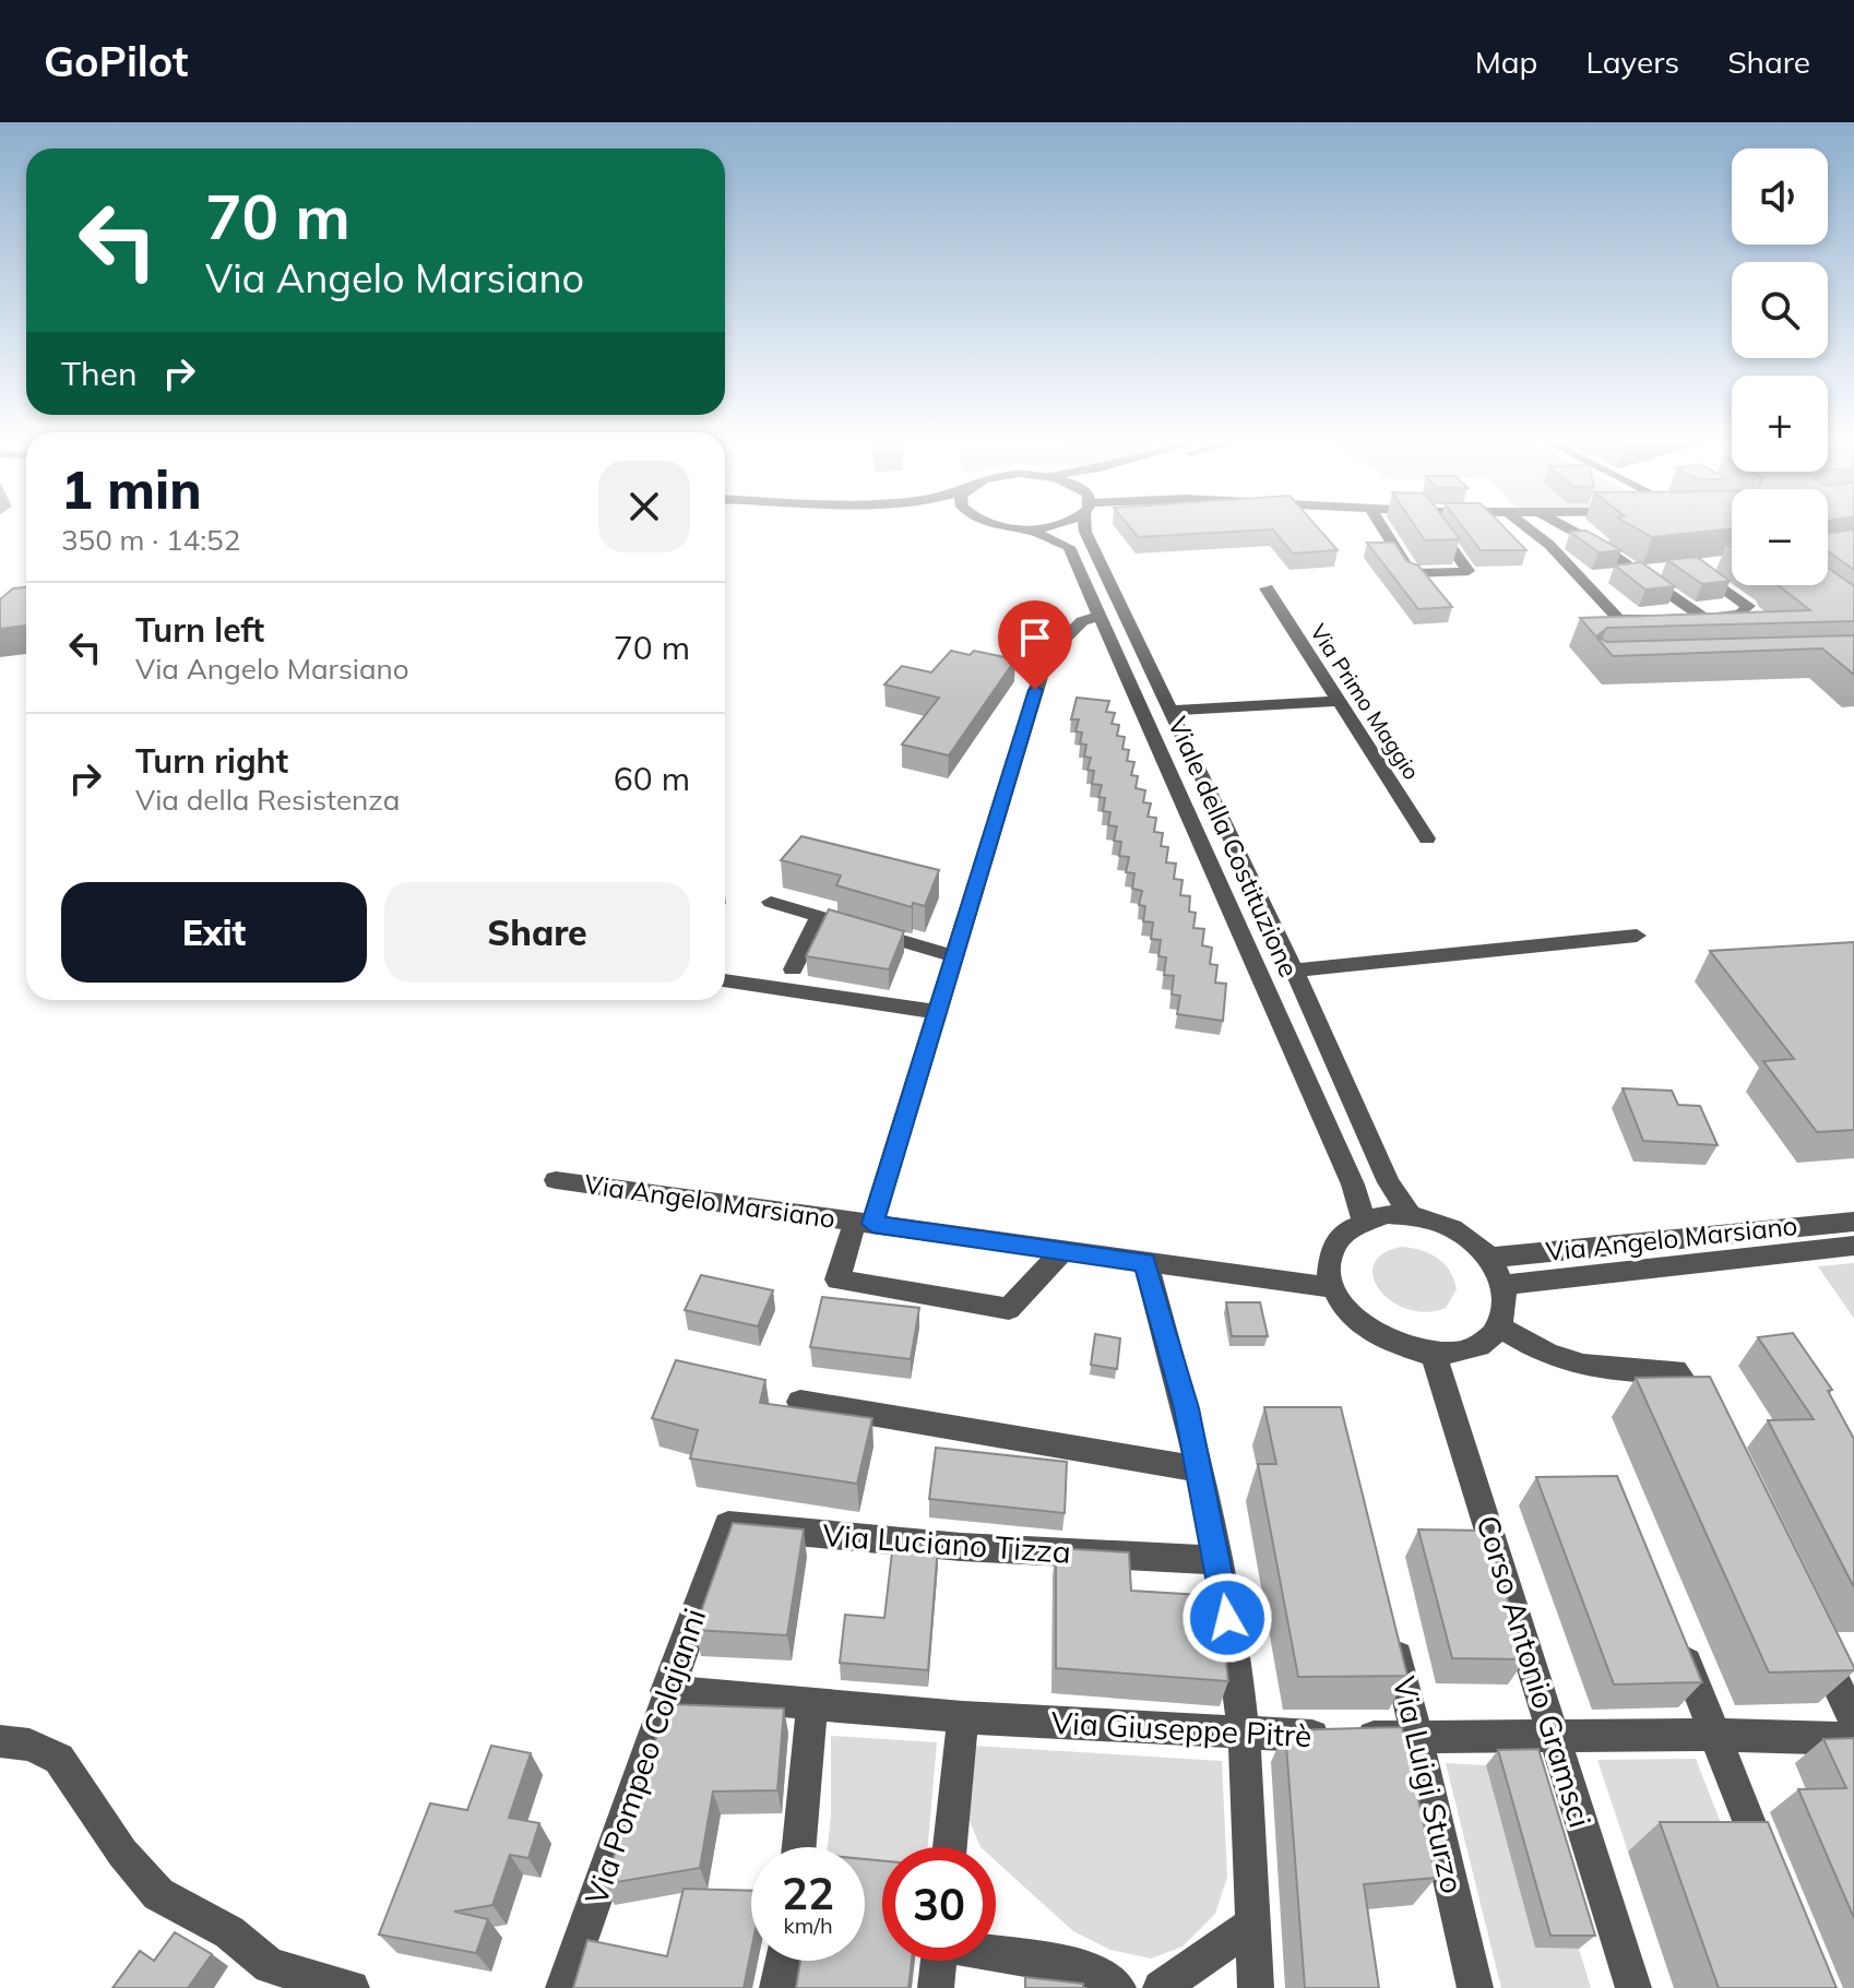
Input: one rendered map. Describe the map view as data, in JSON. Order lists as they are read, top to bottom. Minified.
{"streets":{"street":["Via Primo Maggio","Viale della Costituzione","Via Angelo Marsiano","Via Luciano Tizza","Corso Antonio Gramsci","Via Giuseppe Pitrè","Via Pompeo Colajanni","Via Luigi Sturzo"]},"crossings":[["Viale della Costituzione","Via Angelo Marsiano"],["Viale della Costituzione","Corso Antonio Gramsci"],["Via Angelo Marsiano","Corso Antonio Gramsci"],["Via Luciano Tizza","Via Pompeo Colajanni"],["Corso Antonio Gramsci","Via Giuseppe Pitrè"],["Via Giuseppe Pitrè","Via Pompeo Colajanni"],["Via Giuseppe Pitrè","Via Luigi Sturzo"]],"page":{"header":"GoPilot","nav":["Map","Layers","Share"],"map_buttons":["+","−"],"turn":["70 m","Via Angelo Marsiano"],"then":"Then","heading":["1 min","350 m · 14:52"],"list":[{"name":"Turn left","note":"Via Angelo Marsiano","value":"70 m"},{"name":"Turn right","note":"Via della Resistenza","value":"60 m"}],"buttons":["Exit","Share"],"speed":"22 km/h","limit":"30"}}
